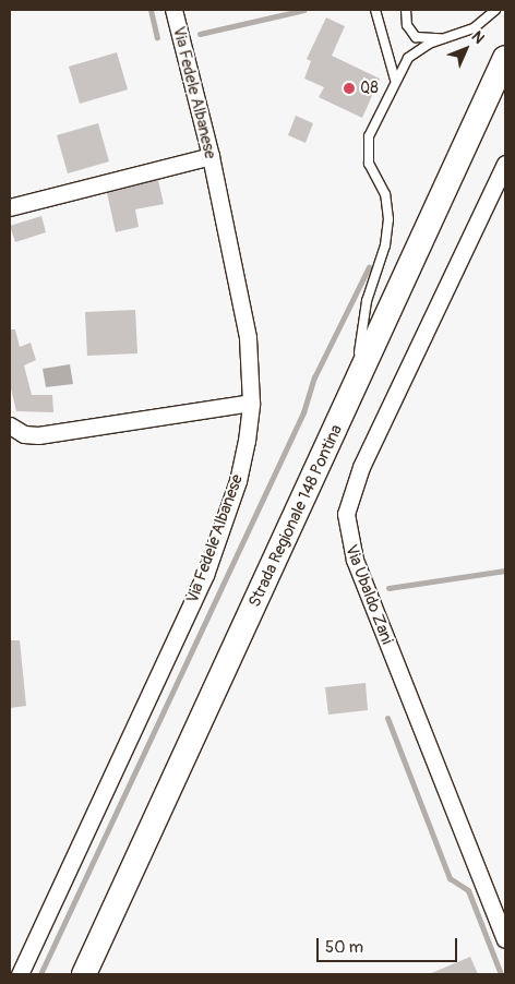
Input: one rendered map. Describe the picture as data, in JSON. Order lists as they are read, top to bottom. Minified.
{"streets":{"main road":["Strada Regionale 148 Pontina"],"street":["Via Fedele Albanese","Via Ubaldo Zani"]},"places":["Q8"],"scale_bar":"50 m","north":"top right"}
